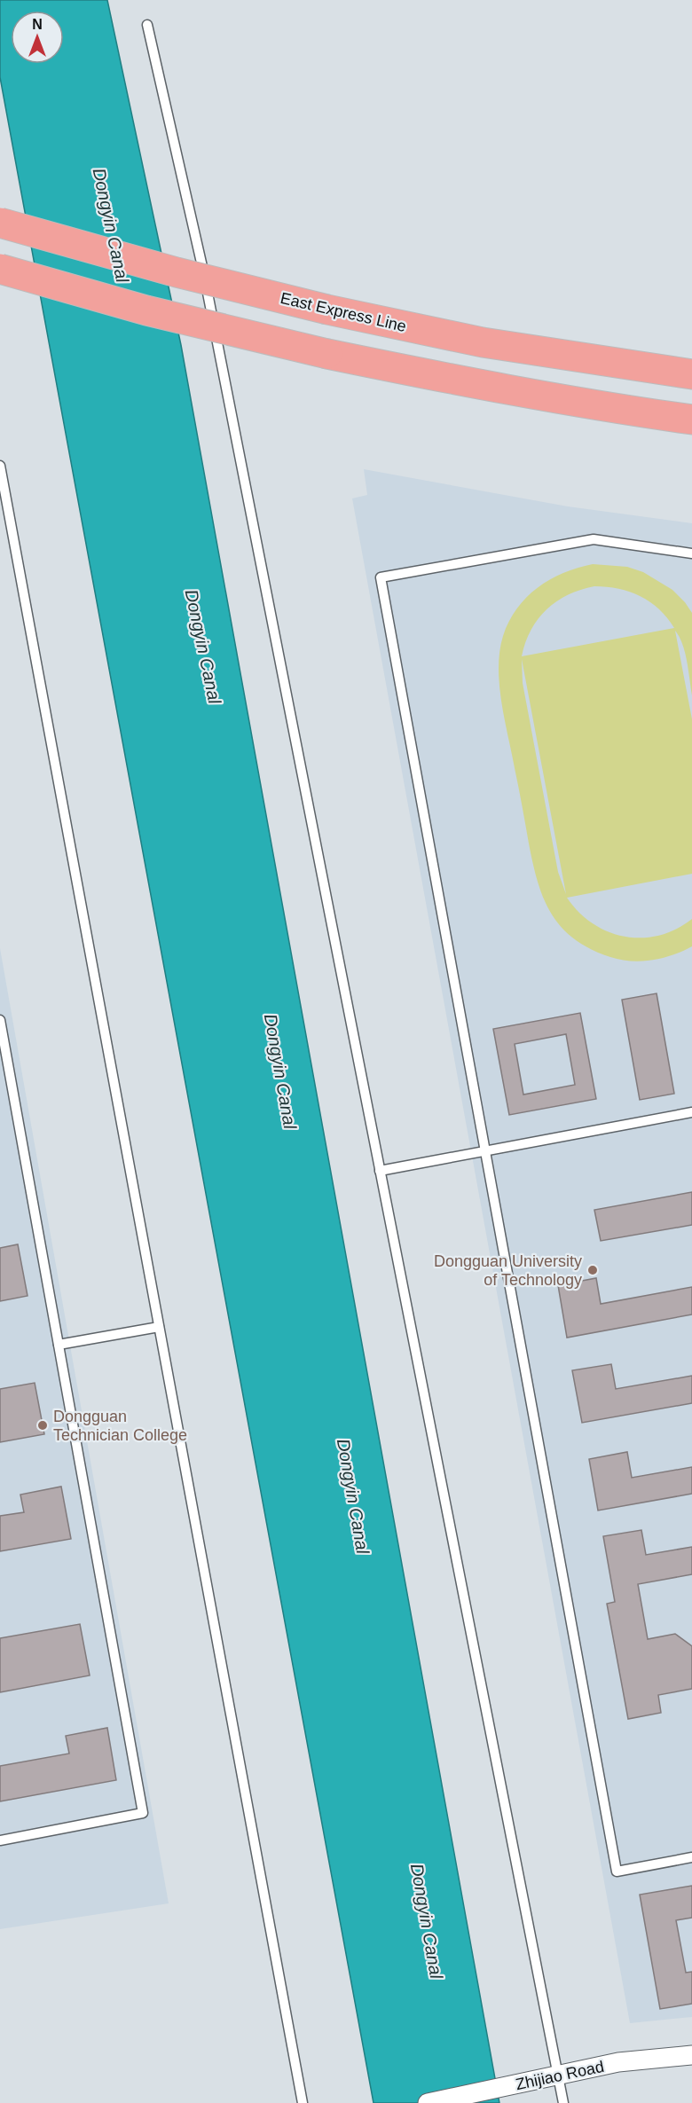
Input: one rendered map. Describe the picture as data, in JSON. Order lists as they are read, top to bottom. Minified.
{"streets":{"highway":["East Express Line"],"street":["Zhijiao Road"]},"water":["Dongyin Canal"],"places":["Dongguan University of Technology","Dongguan Technician College"],"north":"top"}
